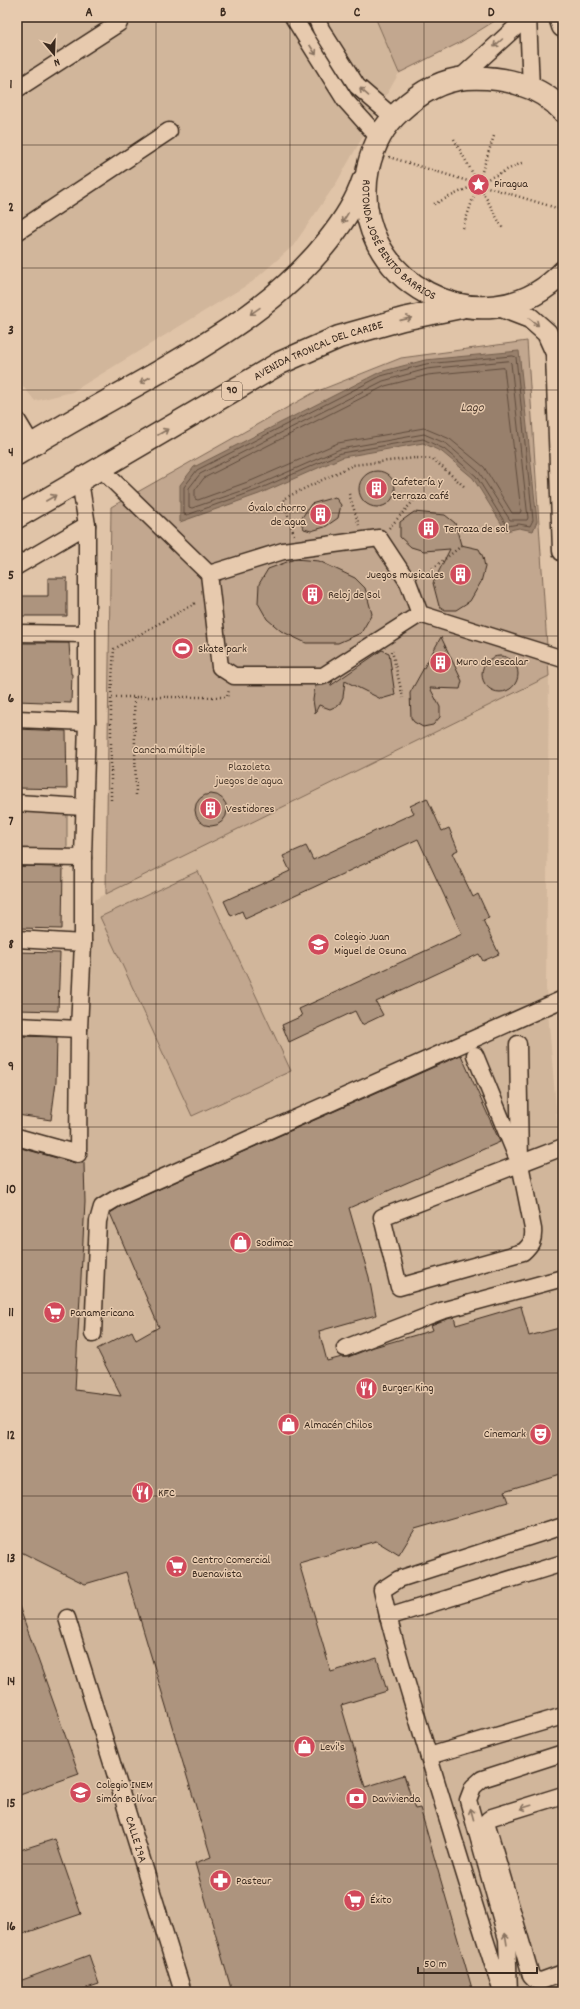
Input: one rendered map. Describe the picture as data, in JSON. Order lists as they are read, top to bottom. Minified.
{"streets":{"highway":["ROTONDA JOSÉ BENITO BARRIOS","AVENIDA TRONCAL DEL CARIBE","90"],"street":["CALLE 29A"]},"crossings":[["ROTONDA JOSÉ BENITO BARRIOS","AVENIDA TRONCAL DEL CARIBE"]],"water":["Lago"],"parks":["Cancha múltiple","Plazoleta juegos de agua"],"places":{"place":["Piragua"],"building":["Cafetería y terraza café","Óvalo chorro de agua","Terraza de sol","Juegos musicales","Reloj de Sol","Muro de escalar","Vestidores"],"sports":["Skate park"],"school or university":["Colegio Juan Miguel de Osuna","Colegio INEM Simón Bolívar"],"shop":["Sodimac","Almacén Chilos","Levi's"],"supermarket":["Panamericana","Centro Comercial Buenavista","Éxito"],"restaurant":["Burger King","KFC"],"theatre":["Cinemark"],"bank":["Davivienda"],"pharmacy":["Pasteur"]},"scale_bar":"50 m","north":"bottom","grid":{"columns":["A","B","C","D"],"rows":["1","2","3","4","5","6","7","8","9","10","11","12","13","14","15","16"]}}
